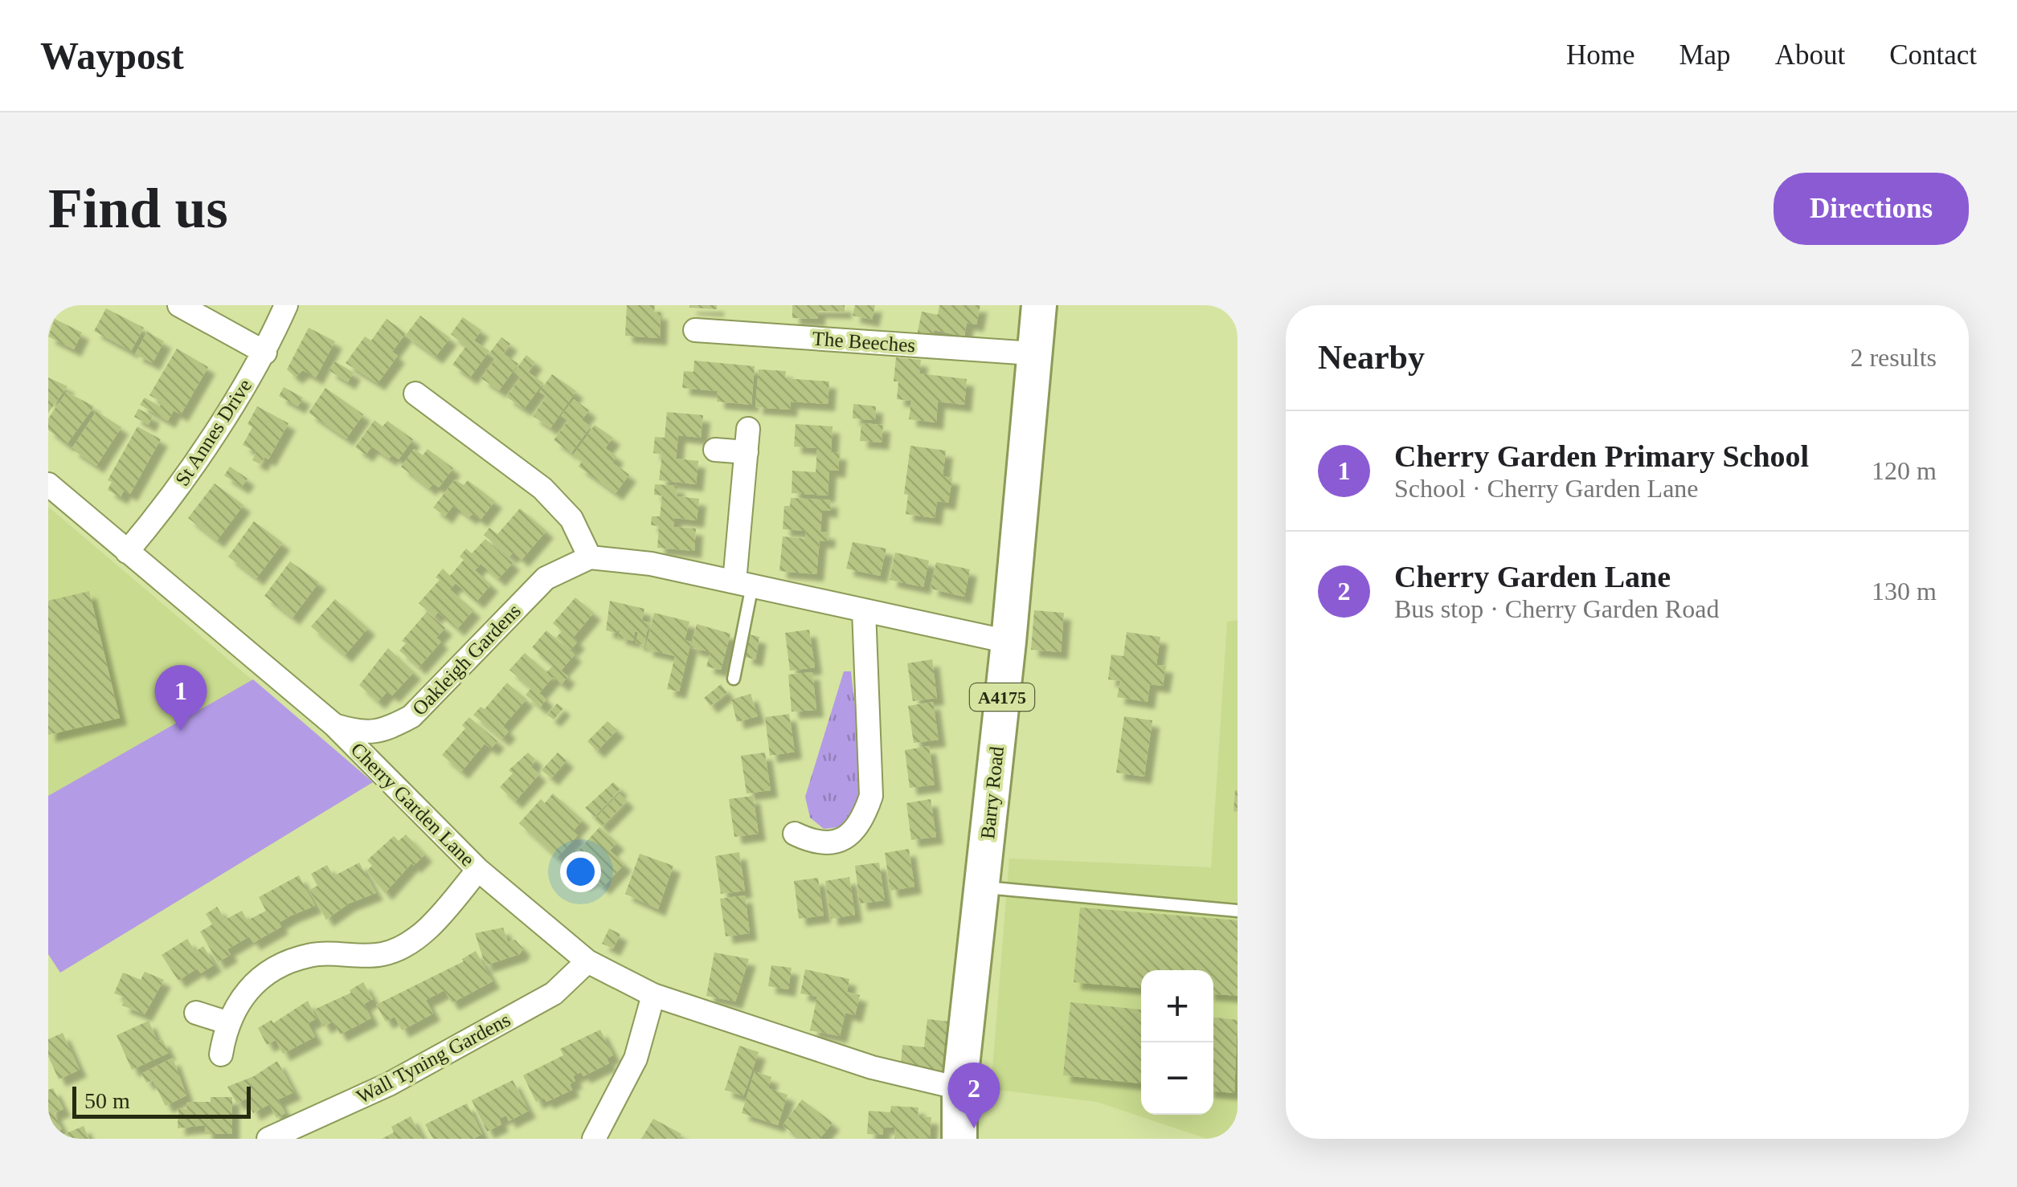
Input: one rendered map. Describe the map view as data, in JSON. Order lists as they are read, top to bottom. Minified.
{"streets":{"main road":["A4175","Barry Road"],"street":["The Beeches","St Annes Drive","Oakleigh Gardens","Cherry Garden Lane","Wall Tyning Gardens"]},"crossings":[["The Beeches","Barry Road"],["St Annes Drive","Cherry Garden Lane"],["Oakleigh Gardens","Cherry Garden Lane"],["A4175","Barry Road"],["A4175","Cherry Garden Lane"],["Barry Road","Cherry Garden Lane"],["Cherry Garden Lane","Wall Tyning Gardens"]],"scale_bar":"50 m","page":{"header":"Waypost","nav":["Home","Map","About","Contact"],"buttons":"Directions","title":"Find us","heading":["Nearby","2 results"],"list":[{"mark":"1","name":"Cherry Garden Primary School","note":"School · Cherry Garden Lane","value":"120 m"},{"mark":"2","name":"Cherry Garden Lane","note":"Bus stop · Cherry Garden Road","value":"130 m"}],"pins":["1","2"],"map_buttons":["+","−"],"scale":"50 m"}}
